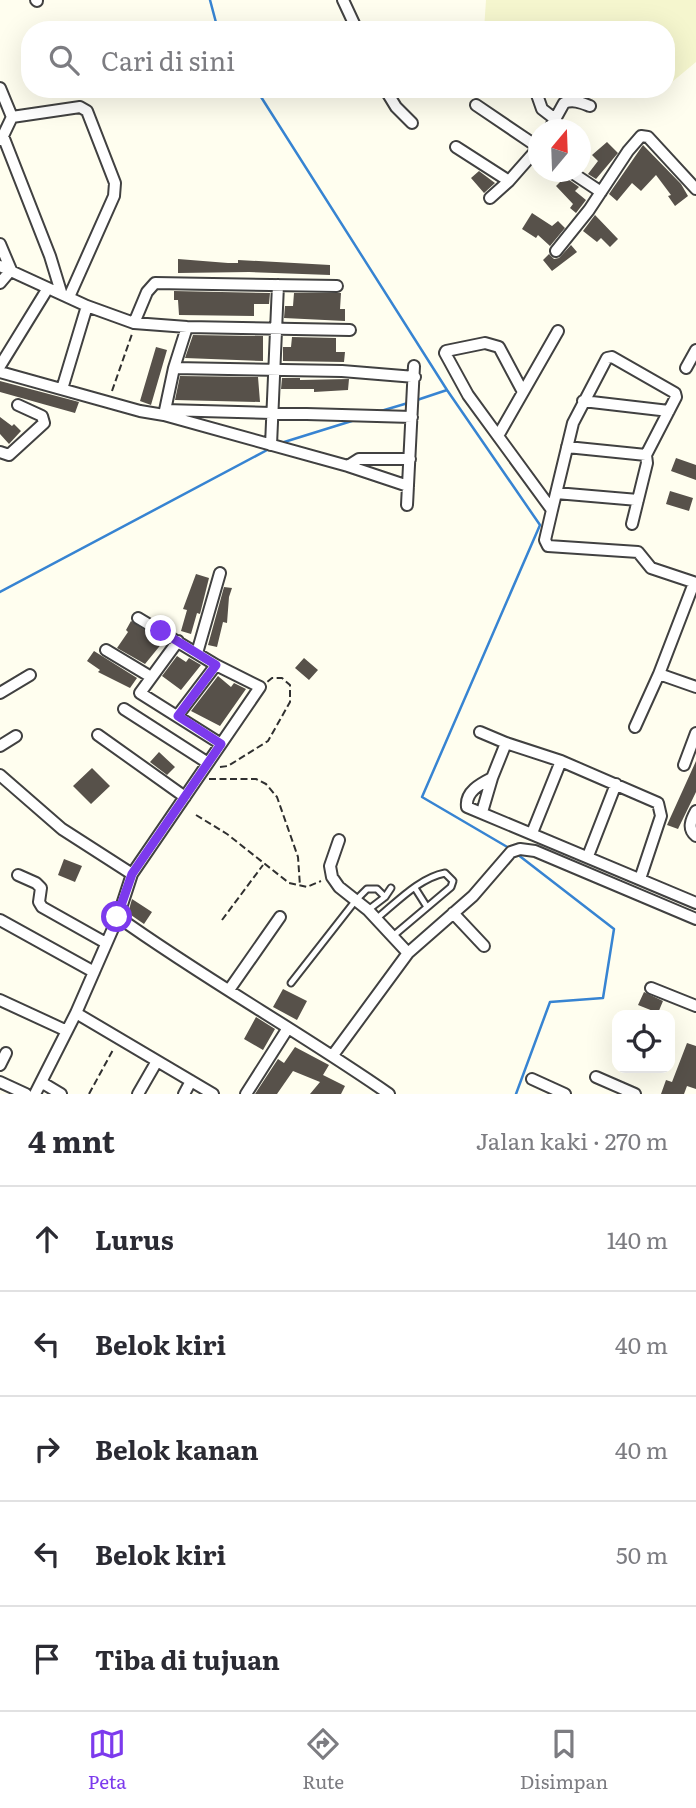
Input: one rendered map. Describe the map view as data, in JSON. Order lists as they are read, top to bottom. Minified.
{"north":"top","page":{"search":"Cari di sini","heading":["4 mnt","Jalan kaki · 270 m"],"list":[["Lurus","140 m"],["Belok kiri","40 m"],["Belok kanan","40 m"],["Belok kiri","50 m"],"Tiba di tujuan"],"nav":["Peta","Rute","Disimpan"]}}
